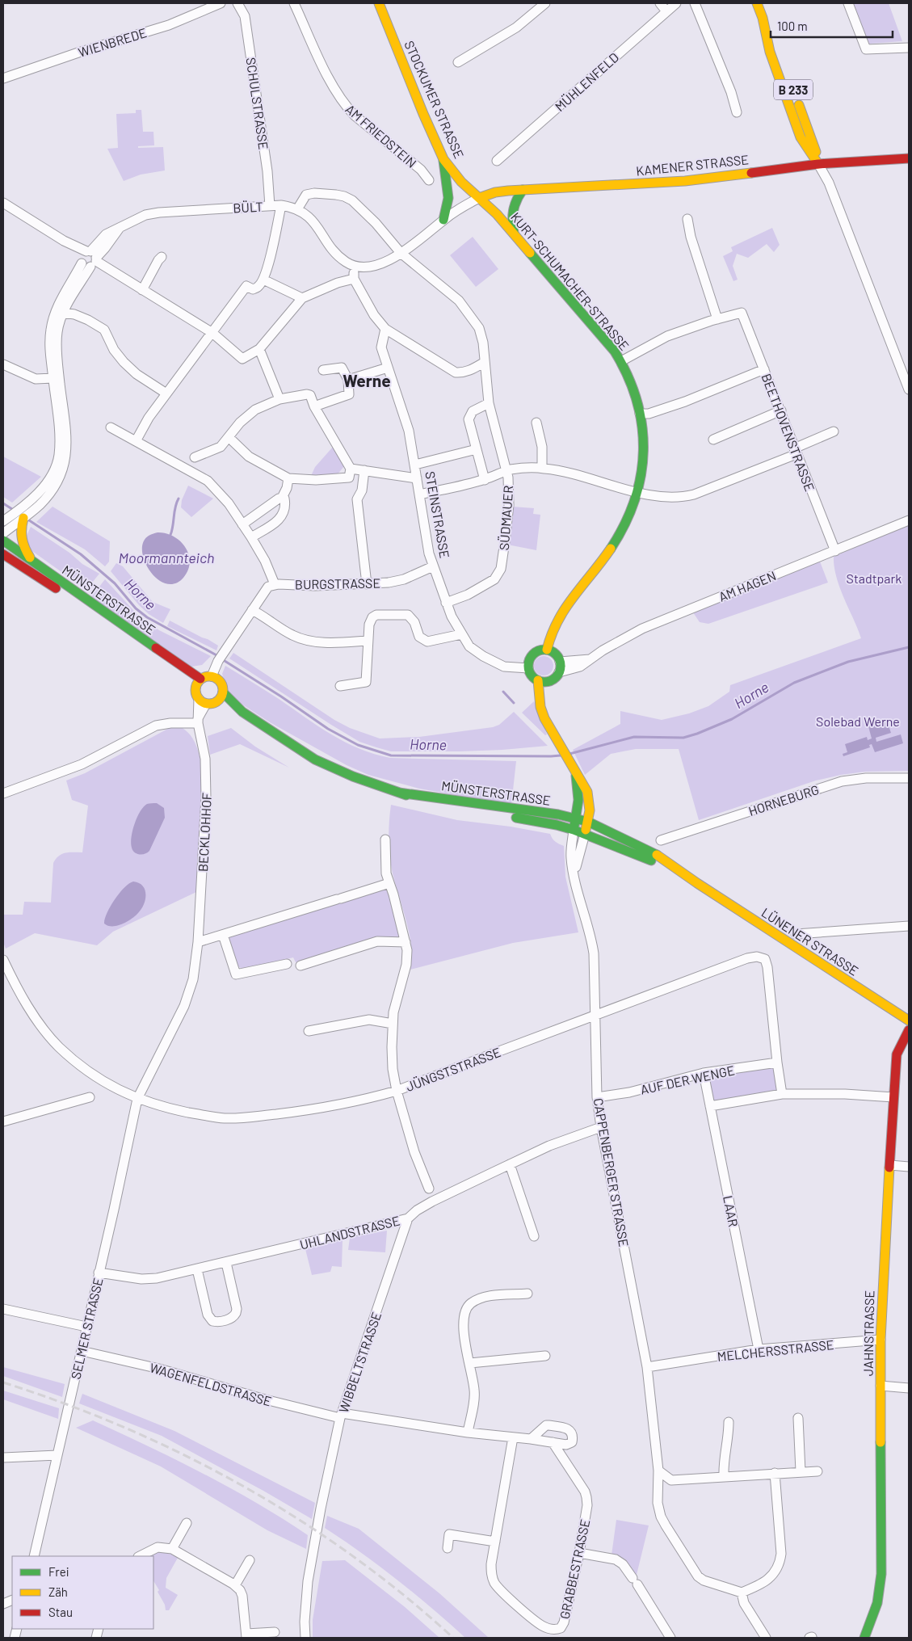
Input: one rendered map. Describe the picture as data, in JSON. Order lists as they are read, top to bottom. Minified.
{"streets":{"main road":["B 233","STOCKUMER STRASSE","KAMENER STRASSE","KURT-SCHUMACHER-STRASSE","MÜNSTERSTRASSE","LÜNENER STRASSE","JAHNSTRASSE"],"street":["WIENBREDE","MÜHLENFELD","SCHULSTRASSE","AM FRIEDSTEIN","BÜLT","BEETHOVENSTRASSE","STEINSTRASSE","SÜDMAUER","BURGSTRASSE","AM HAGEN","HORNEBURG","BECKLOHHOF","JÜNGSTSTRASSE","AUF DER WENGE","CAPPENBERGER STRASSE","LAAR","UHLANDSTRASSE","SELMER STRASSE","MELCHERSSTRASSE","WIBBELTSTRASSE","WAGENFELDSTRASSE","GRABBESTRASSE"]},"crossings":[["B 233","KAMENER STRASSE"],["STOCKUMER STRASSE","KAMENER STRASSE"],["STOCKUMER STRASSE","KURT-SCHUMACHER-STRASSE"],["SCHULSTRASSE","BÜLT"],["KAMENER STRASSE","KURT-SCHUMACHER-STRASSE"],["BÜLT","SÜDMAUER"],["KURT-SCHUMACHER-STRASSE","STEINSTRASSE"],["KURT-SCHUMACHER-STRASSE","AM HAGEN"],["BEETHOVENSTRASSE","AM HAGEN"],["STEINSTRASSE","SÜDMAUER"],["STEINSTRASSE","BURGSTRASSE"],["STEINSTRASSE","AM HAGEN"],["MÜNSTERSTRASSE","BECKLOHHOF"],["MÜNSTERSTRASSE","LÜNENER STRASSE"],["MÜNSTERSTRASSE","CAPPENBERGER STRASSE"],["BECKLOHHOF","JÜNGSTSTRASSE"],["BECKLOHHOF","SELMER STRASSE"],["LÜNENER STRASSE","CAPPENBERGER STRASSE"],["JÜNGSTSTRASSE","AUF DER WENGE"],["JÜNGSTSTRASSE","CAPPENBERGER STRASSE"],["JÜNGSTSTRASSE","SELMER STRASSE"],["AUF DER WENGE","CAPPENBERGER STRASSE"],["AUF DER WENGE","LAAR"],["CAPPENBERGER STRASSE","UHLANDSTRASSE"],["CAPPENBERGER STRASSE","MELCHERSSTRASSE"],["LAAR","MELCHERSSTRASSE"],["UHLANDSTRASSE","SELMER STRASSE"],["UHLANDSTRASSE","WIBBELTSTRASSE"],["SELMER STRASSE","WAGENFELDSTRASSE"],["JAHNSTRASSE","MELCHERSSTRASSE"],["WIBBELTSTRASSE","WAGENFELDSTRASSE"],["WAGENFELDSTRASSE","GRABBESTRASSE"]],"districts":["Werne"],"water":["Moormannteich","Horne"],"parks":["Stadtpark","Solebad Werne"],"legend":["Frei","Zäh","Stau"],"scale_bar":"100 m"}
